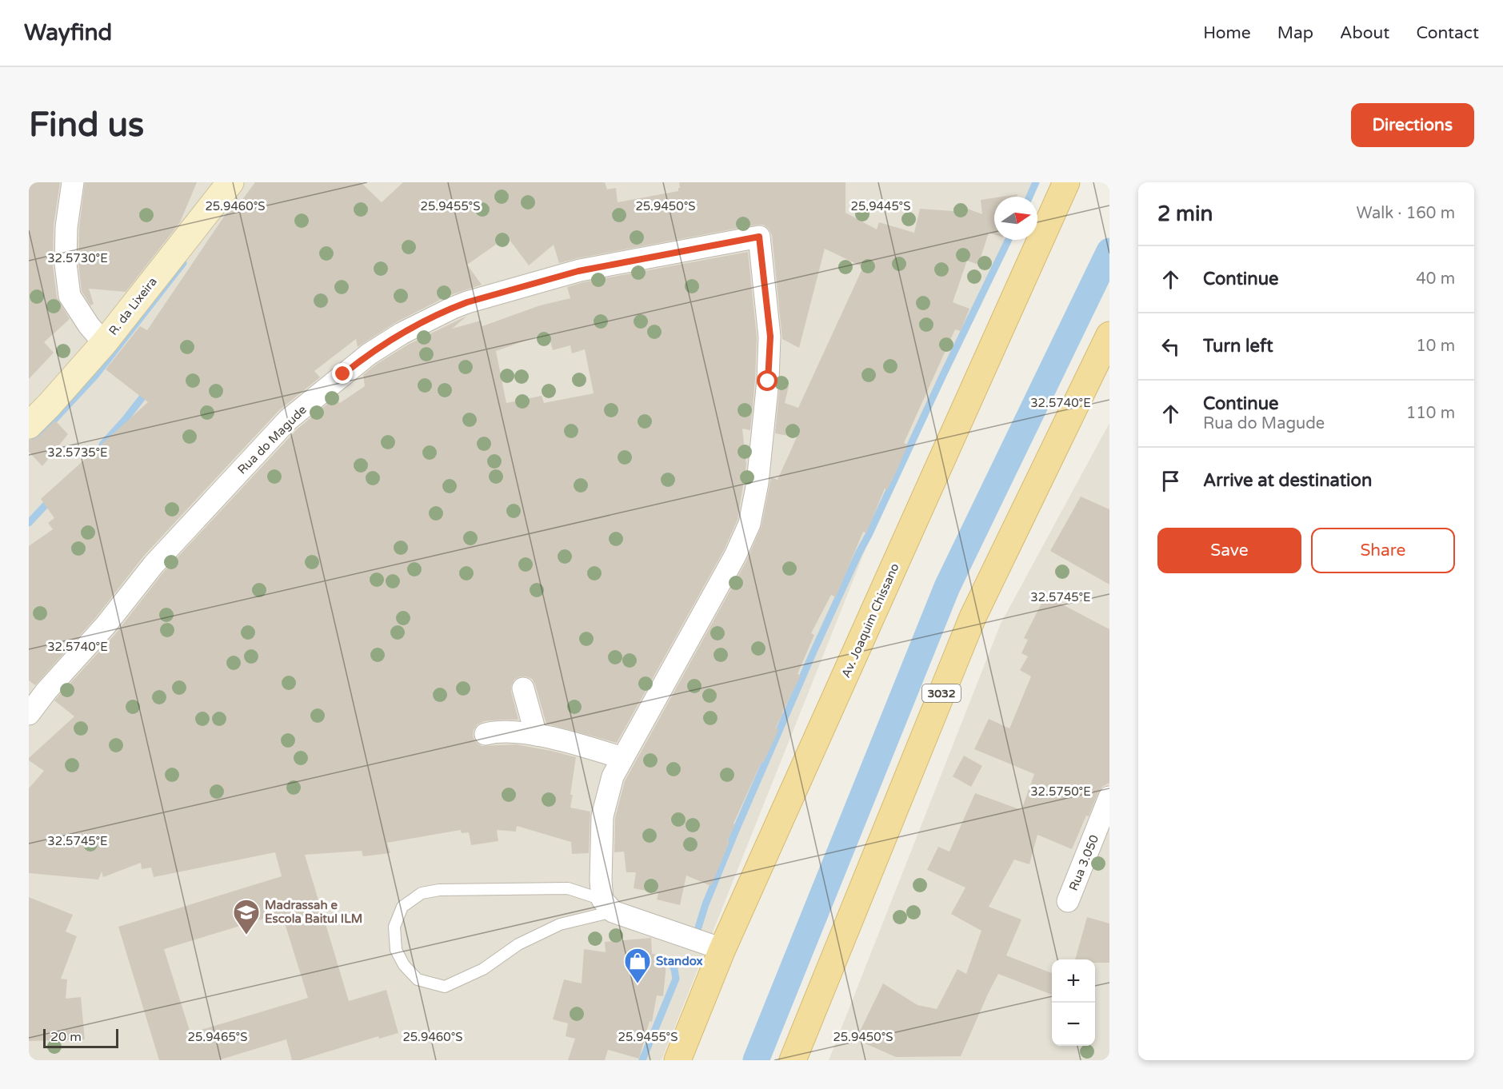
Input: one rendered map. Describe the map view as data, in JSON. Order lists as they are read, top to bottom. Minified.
{"streets":{"main road":["Av. Joaquim Chissano","3032"],"street":["R. da Lixeira","Rua do Magude","Rua 3.050"]},"places":{"school or university":["Madrassah e Escola Baitul ILM"],"shop":["Standox"]},"scale_bar":"20 m","north":"right","page":{"header":"Wayfind","nav":["Home","Map","About","Contact"],"buttons":["Directions",["Save","Share"]],"title":"Find us","heading":["2 min","Walk · 160 m"],"list":[["Continue","40 m"],["Turn left","10 m"],["Continue","Rua do Magude","110 m"],"Arrive at destination"],"map_buttons":["+","−"],"scale":"20 m"},"coordinates":["25.9460°S","25.9455°S","25.9445°S","25.9450°S","32.5730°E","32.5740°E","32.5735°E","32.5745°E","32.5750°E","25.9465°S"]}
